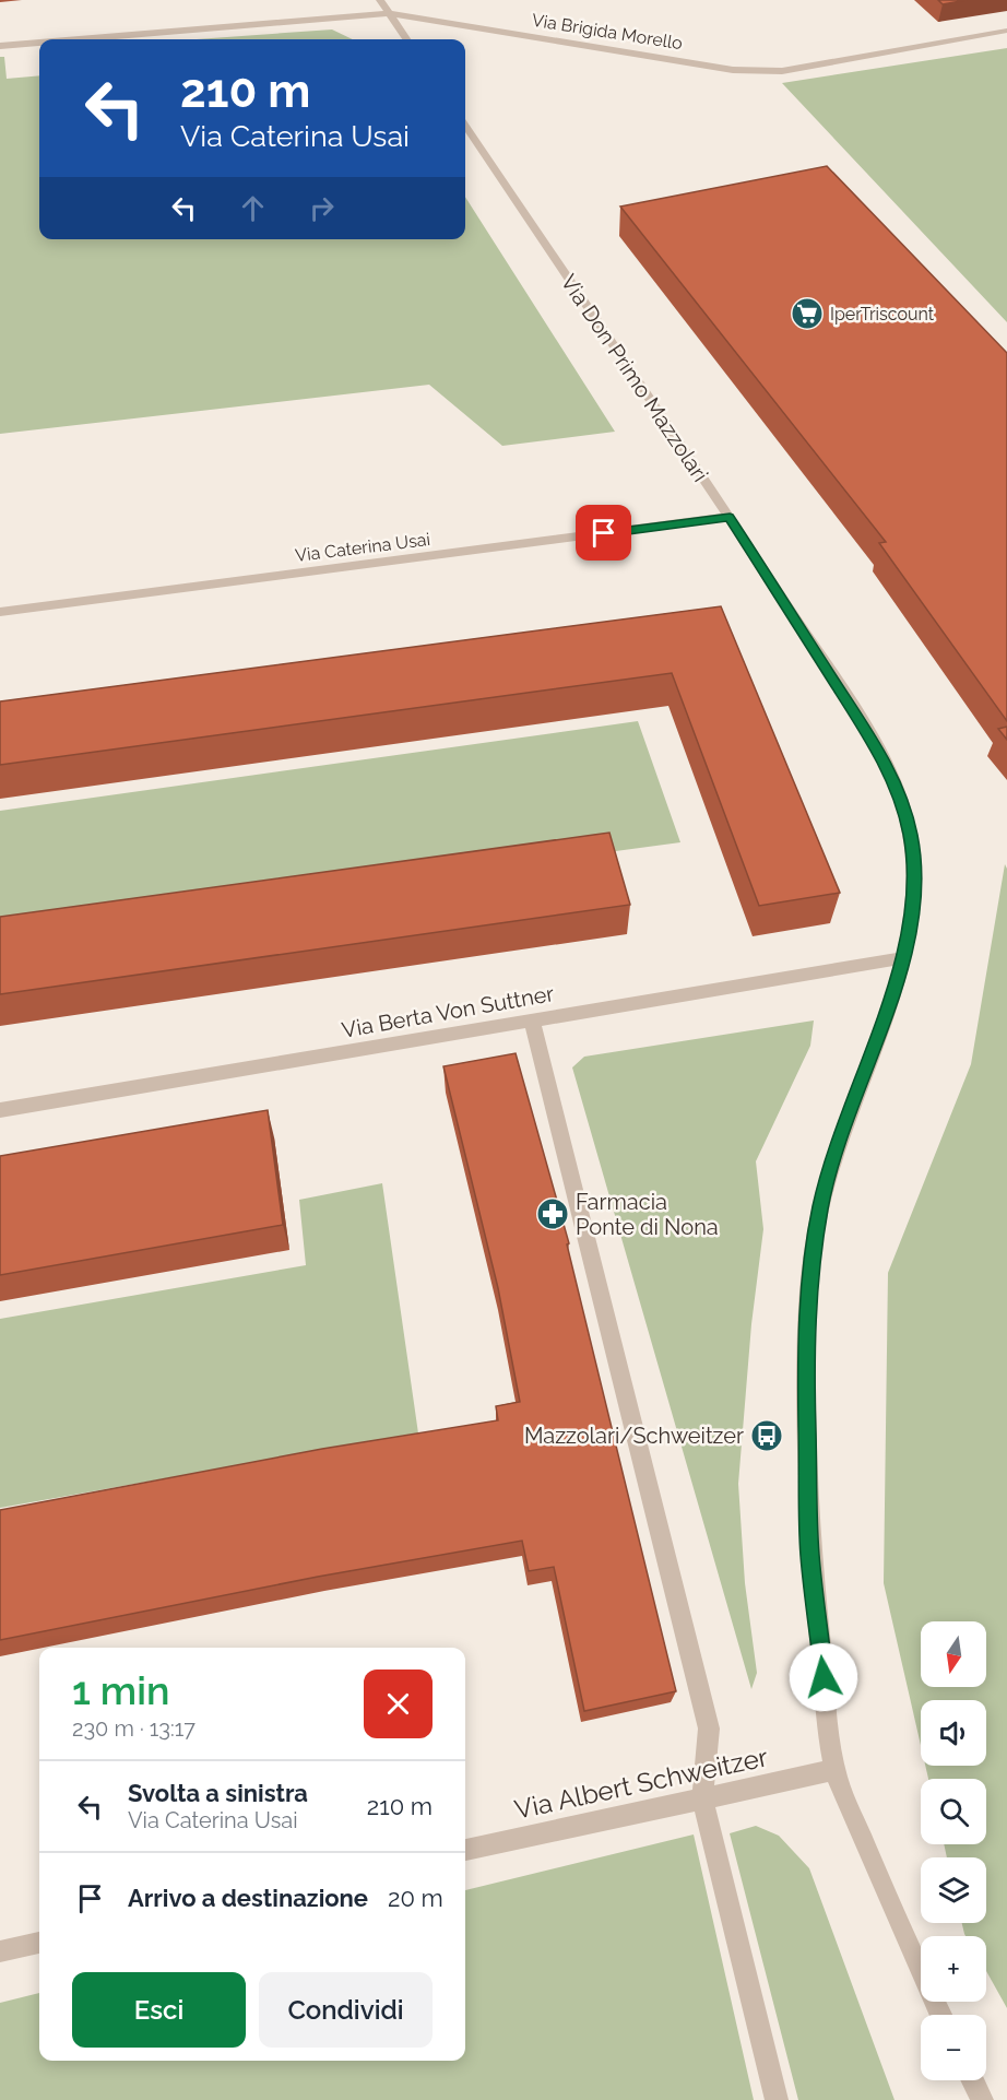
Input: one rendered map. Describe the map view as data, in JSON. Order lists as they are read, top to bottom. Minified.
{"streets":{"street":["Via Brigida Morello","Via Don Primo Mazzolari","Via Caterina Usai","Via Berta Von Suttner","Via Albert Schweitzer"]},"crossings":[["Via Don Primo Mazzolari","Via Caterina Usai"],["Via Don Primo Mazzolari","Via Berta Von Suttner"],["Via Don Primo Mazzolari","Via Albert Schweitzer"]],"places":{"supermarket":["IperTriscount"],"pharmacy":["Farmacia Ponte di Nona"],"bus stop":["Mazzolari/Schweitzer"]},"north":"bottom","page":{"turn":["210 m","Via Caterina Usai"],"map_buttons":["+","−"],"heading":["1 min","230 m · 13:17"],"list":[{"name":"Svolta a sinistra","note":"Via Caterina Usai","value":"210 m"},{"name":"Arrivo a destinazione","value":"20 m"}],"buttons":["Esci","Condividi"]}}
